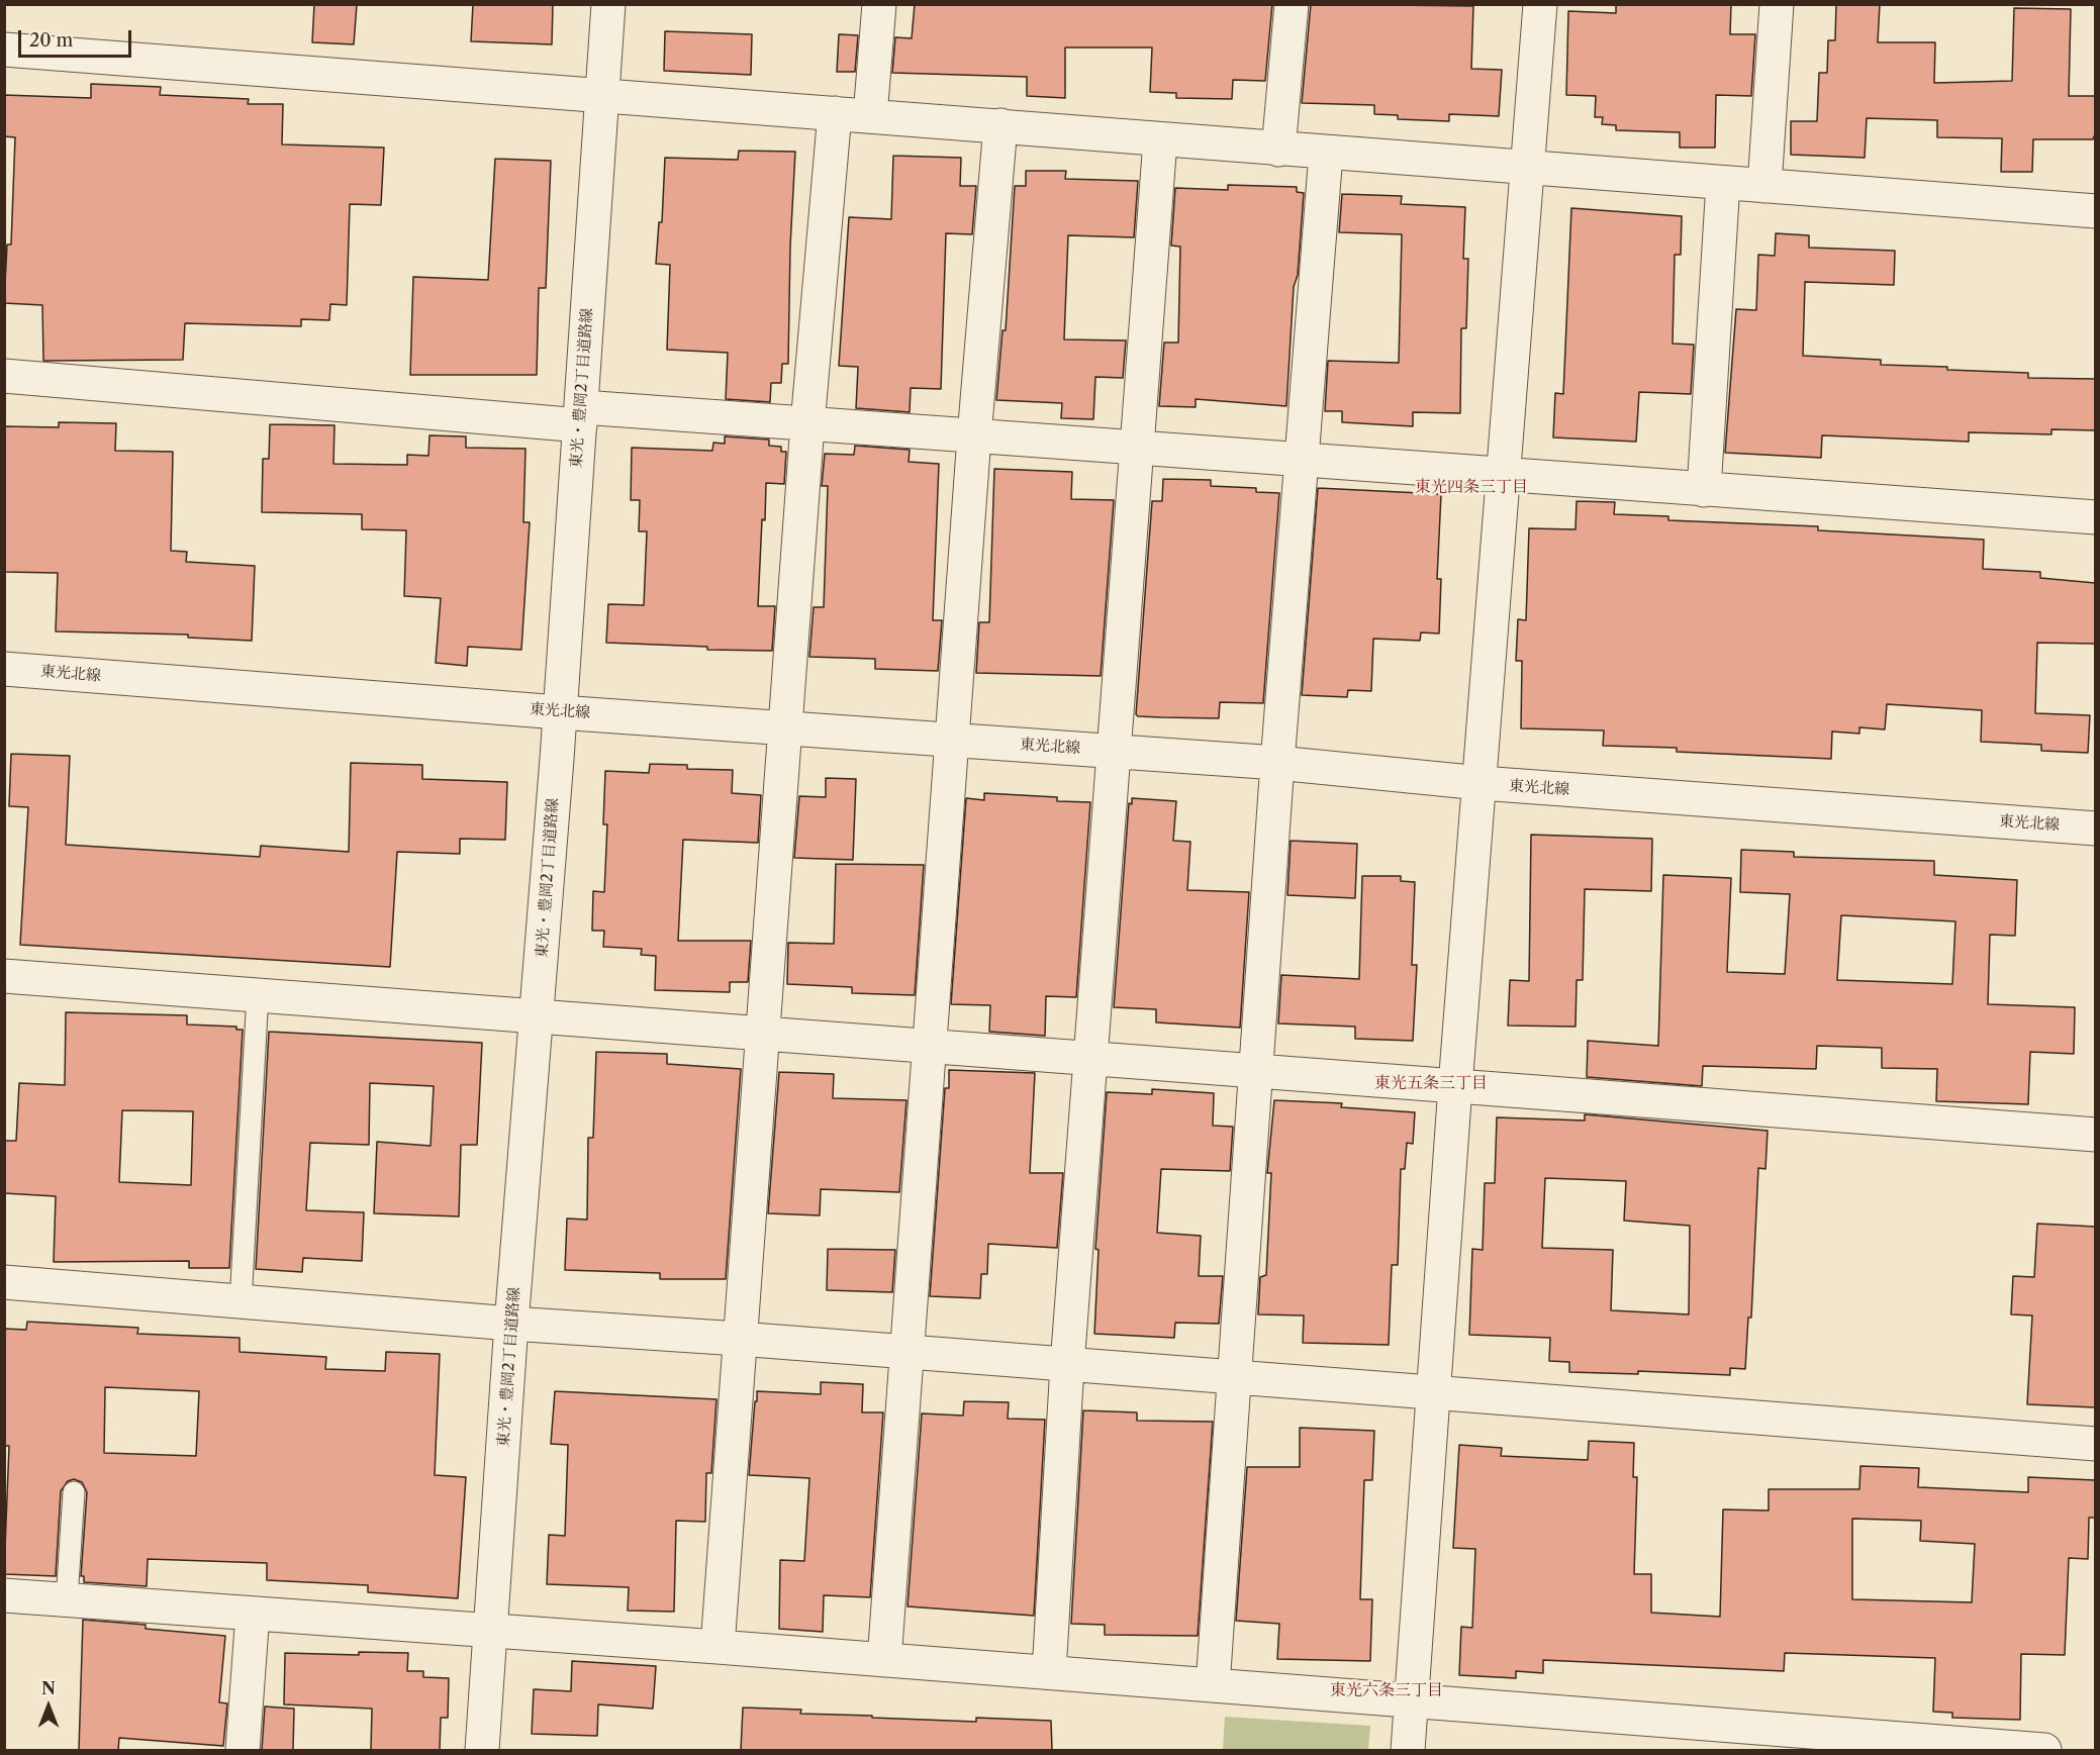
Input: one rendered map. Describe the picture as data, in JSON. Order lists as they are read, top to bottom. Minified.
{"streets":{"street":["東光・豊岡2丁目道路線","東光北線"]},"crossings":[["東光・豊岡2丁目道路線","東光北線"]],"districts":["東光四条三丁目","東光五条三丁目","東光六条三丁目"],"scale_bar":"20 m","north":"top"}
